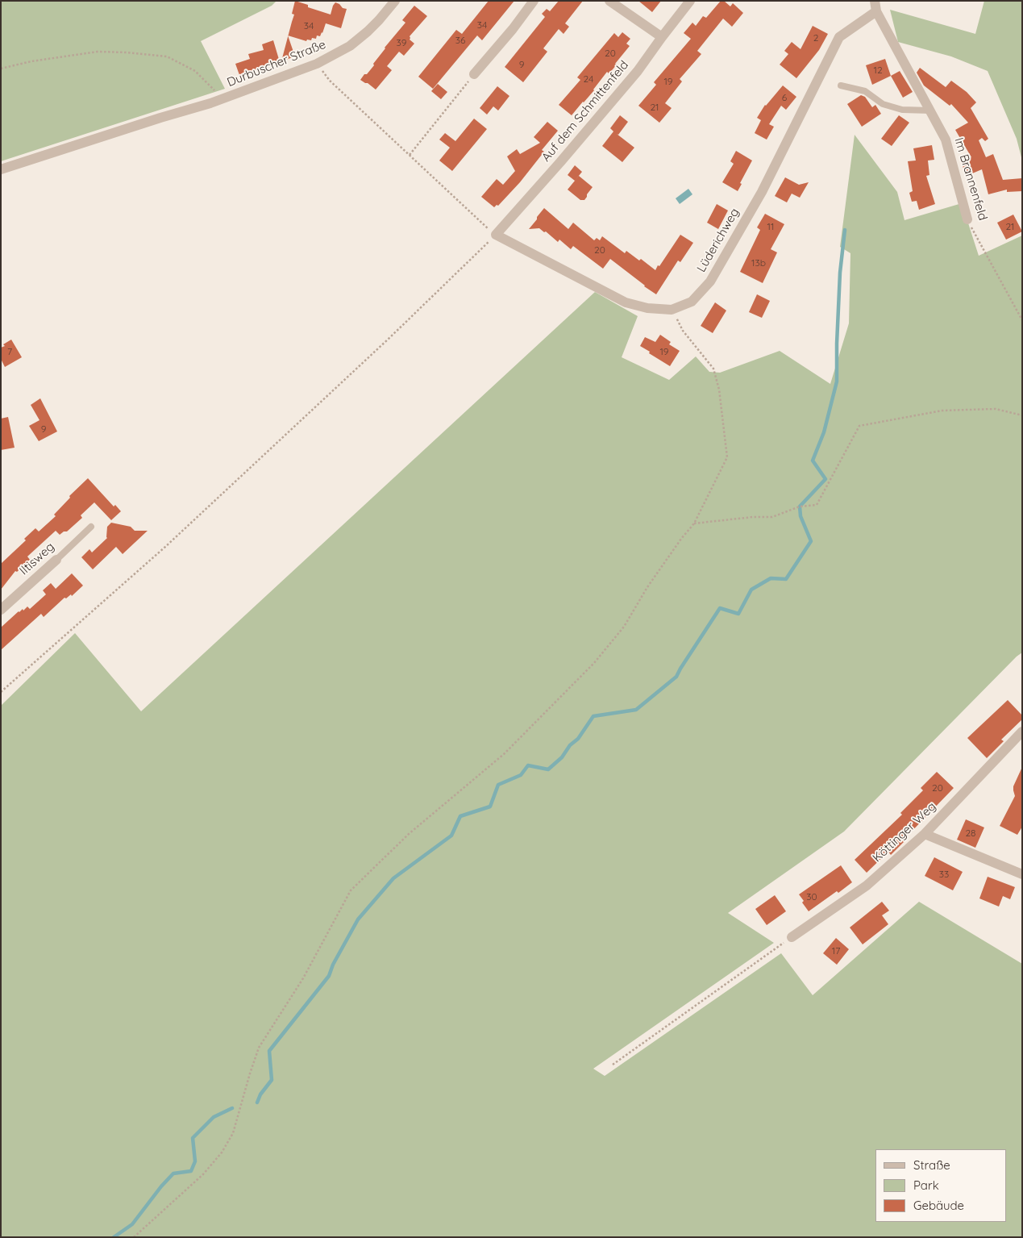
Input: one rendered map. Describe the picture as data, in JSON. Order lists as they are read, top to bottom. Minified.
{"streets":{"street":["Durbuscher Straße","Auf dem Schmittenfeld","Im Brannenfeld","Lüderichweg","Iltisweg","Köttinger Weg"]},"crossings":[["Auf dem Schmittenfeld","Lüderichweg"],["Im Brannenfeld","Lüderichweg"]],"house_numbers":["34","34","2","36","39","20","9","12","24","19","6","21","11","21","20","13b","7","19","9","20","28","33","30","17"],"legend":["Straße","Park","Gebäude"]}
